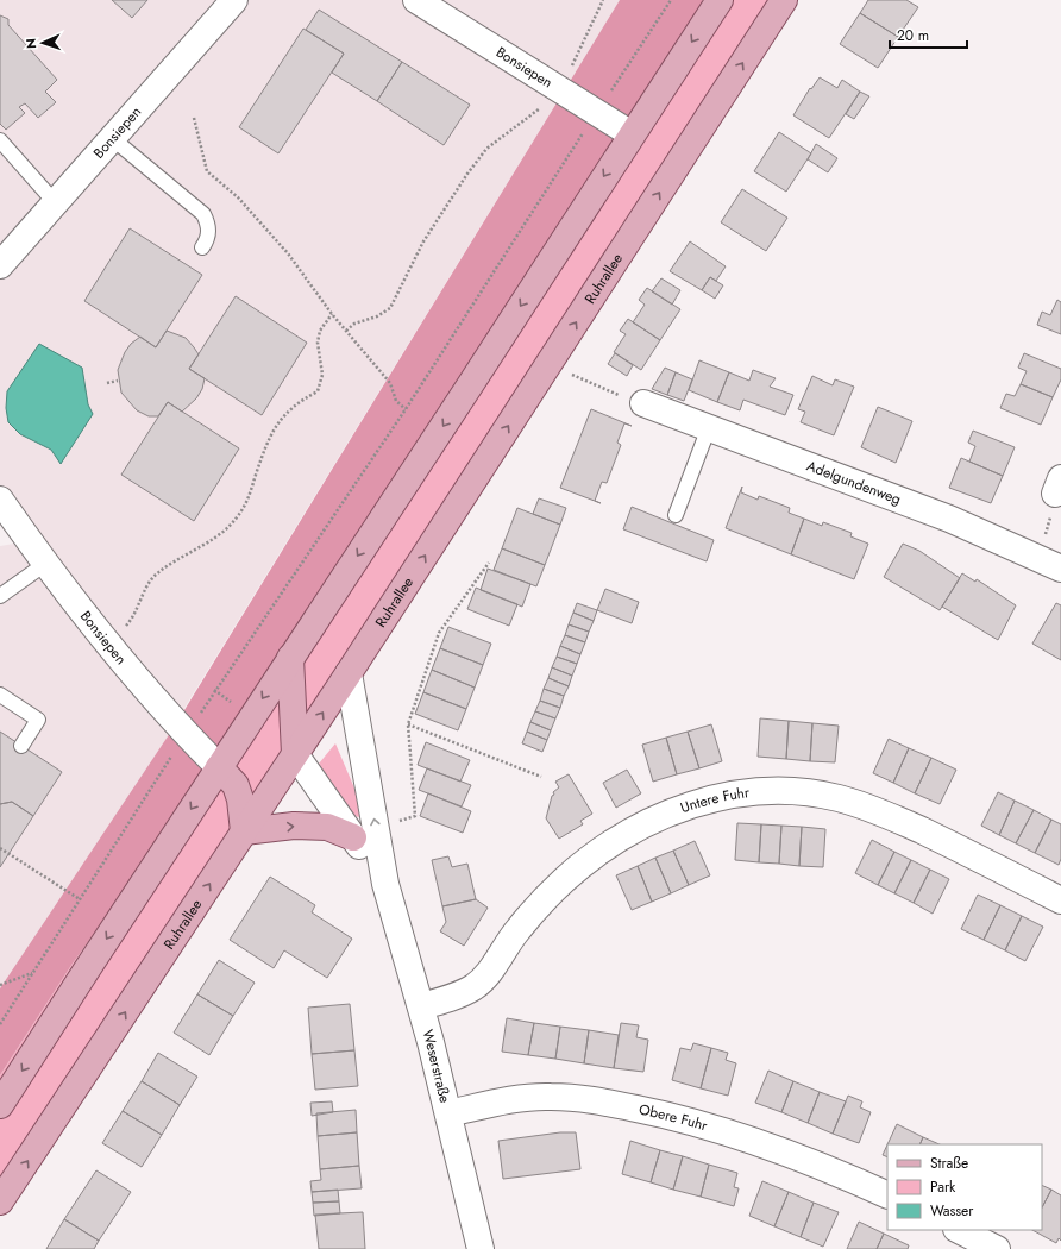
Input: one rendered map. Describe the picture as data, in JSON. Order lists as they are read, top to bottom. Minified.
{"streets":{"main road":["Ruhrallee"],"street":["Bonsiepen","Adelgundenweg","Untere Fuhr","Weserstraße","Obere Fuhr"]},"crossings":[["Ruhrallee","Weserstraße"],["Untere Fuhr","Weserstraße"],["Weserstraße","Obere Fuhr"]],"legend":["Straße","Park","Wasser"],"scale_bar":"20 m","north":"left"}
